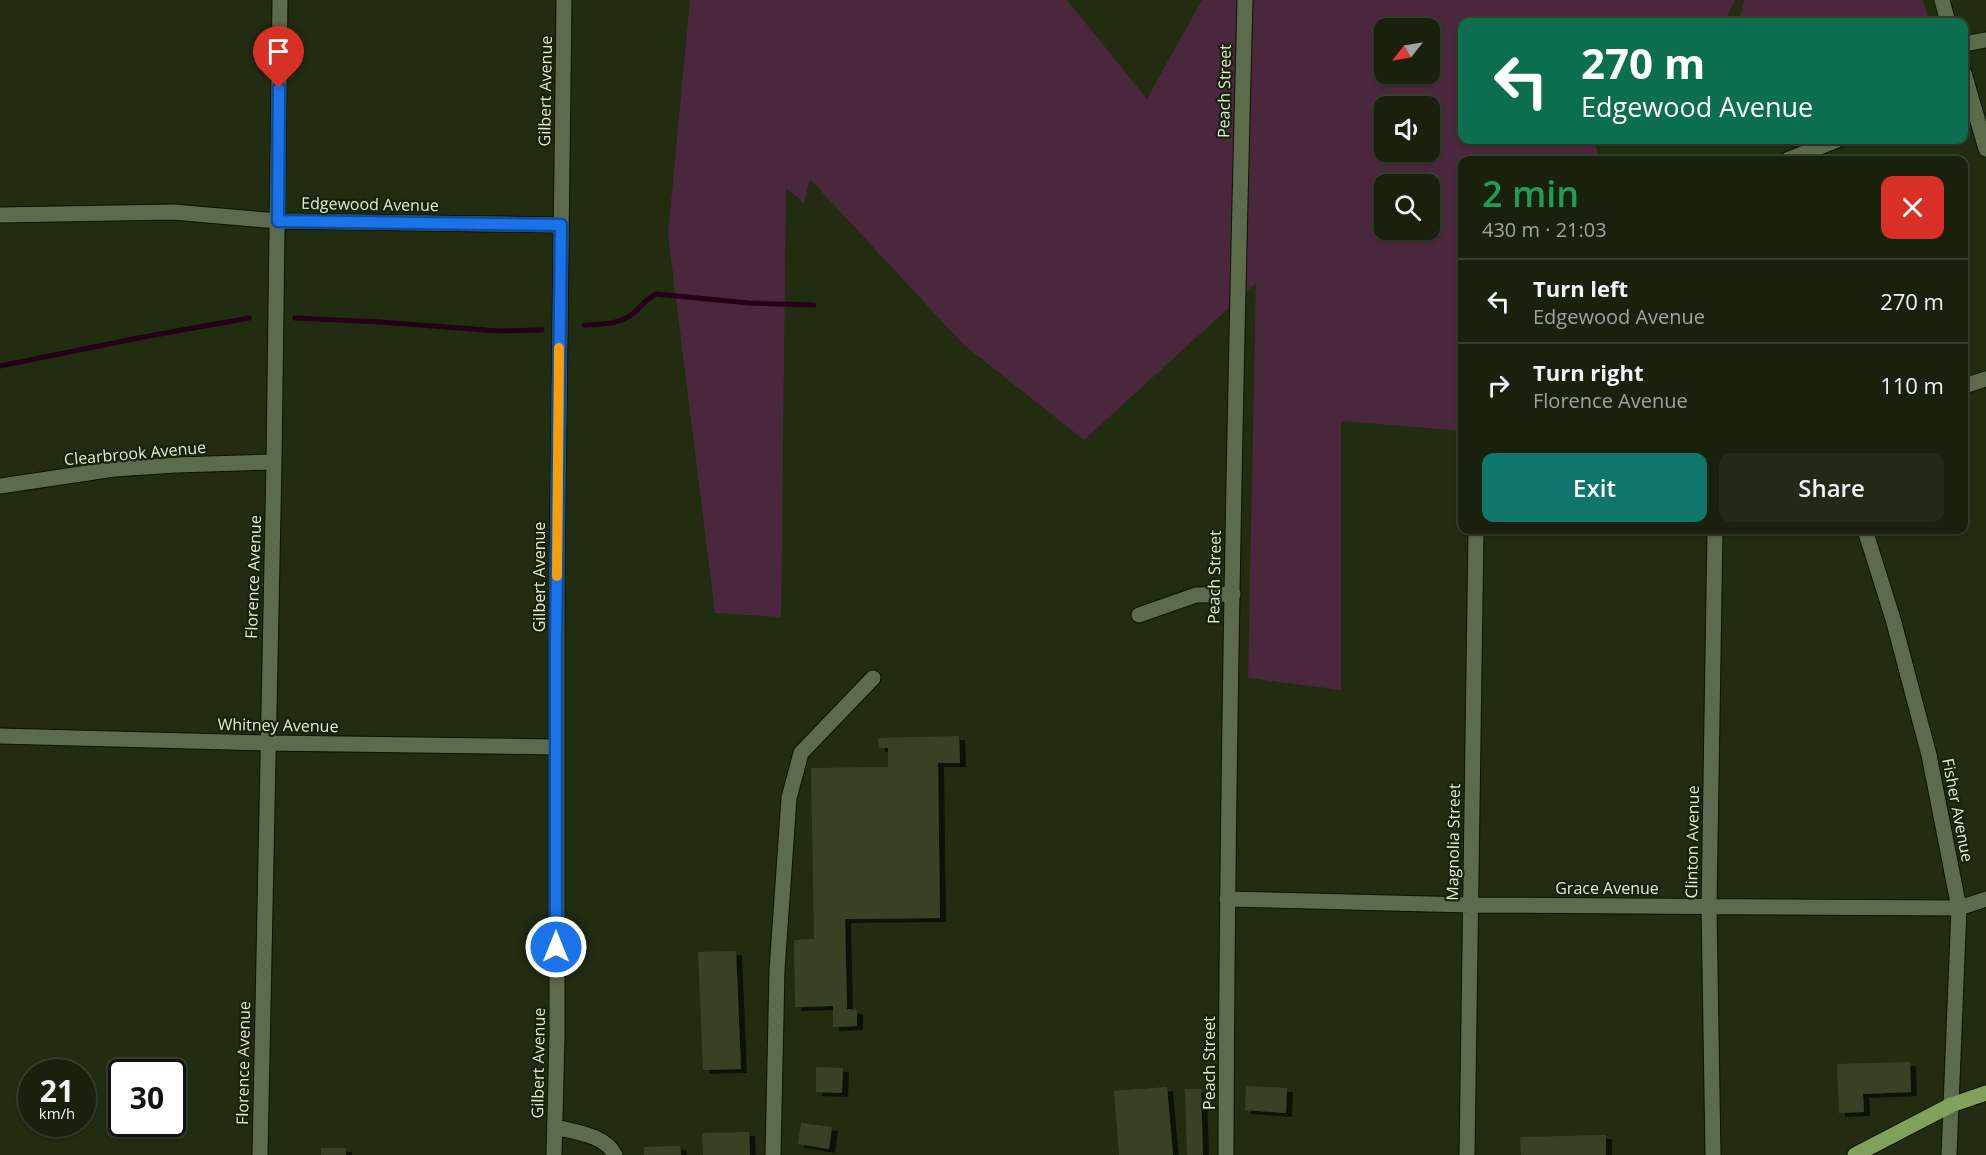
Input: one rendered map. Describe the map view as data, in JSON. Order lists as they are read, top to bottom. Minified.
{"streets":{"street":["Gilbert Avenue","Peach Street","Edgewood Avenue","Clearbrook Avenue","Florence Avenue","Whitney Avenue","Fisher Avenue","Magnolia Street","Clinton Avenue","Grace Avenue"]},"crossings":[["Gilbert Avenue","Edgewood Avenue"],["Gilbert Avenue","Whitney Avenue"],["Peach Street","Grace Avenue"],["Edgewood Avenue","Florence Avenue"],["Clearbrook Avenue","Florence Avenue"],["Florence Avenue","Whitney Avenue"],["Fisher Avenue","Grace Avenue"],["Magnolia Street","Grace Avenue"],["Clinton Avenue","Grace Avenue"]],"north":"bottom left","page":{"turn":["270 m","Edgewood Avenue"],"heading":["2 min","430 m · 21:03"],"list":[{"name":"Turn left","note":"Edgewood Avenue","value":"270 m"},{"name":"Turn right","note":"Florence Avenue","value":"110 m"}],"buttons":["Exit","Share"],"speed":"21 km/h","limit":"30"}}
